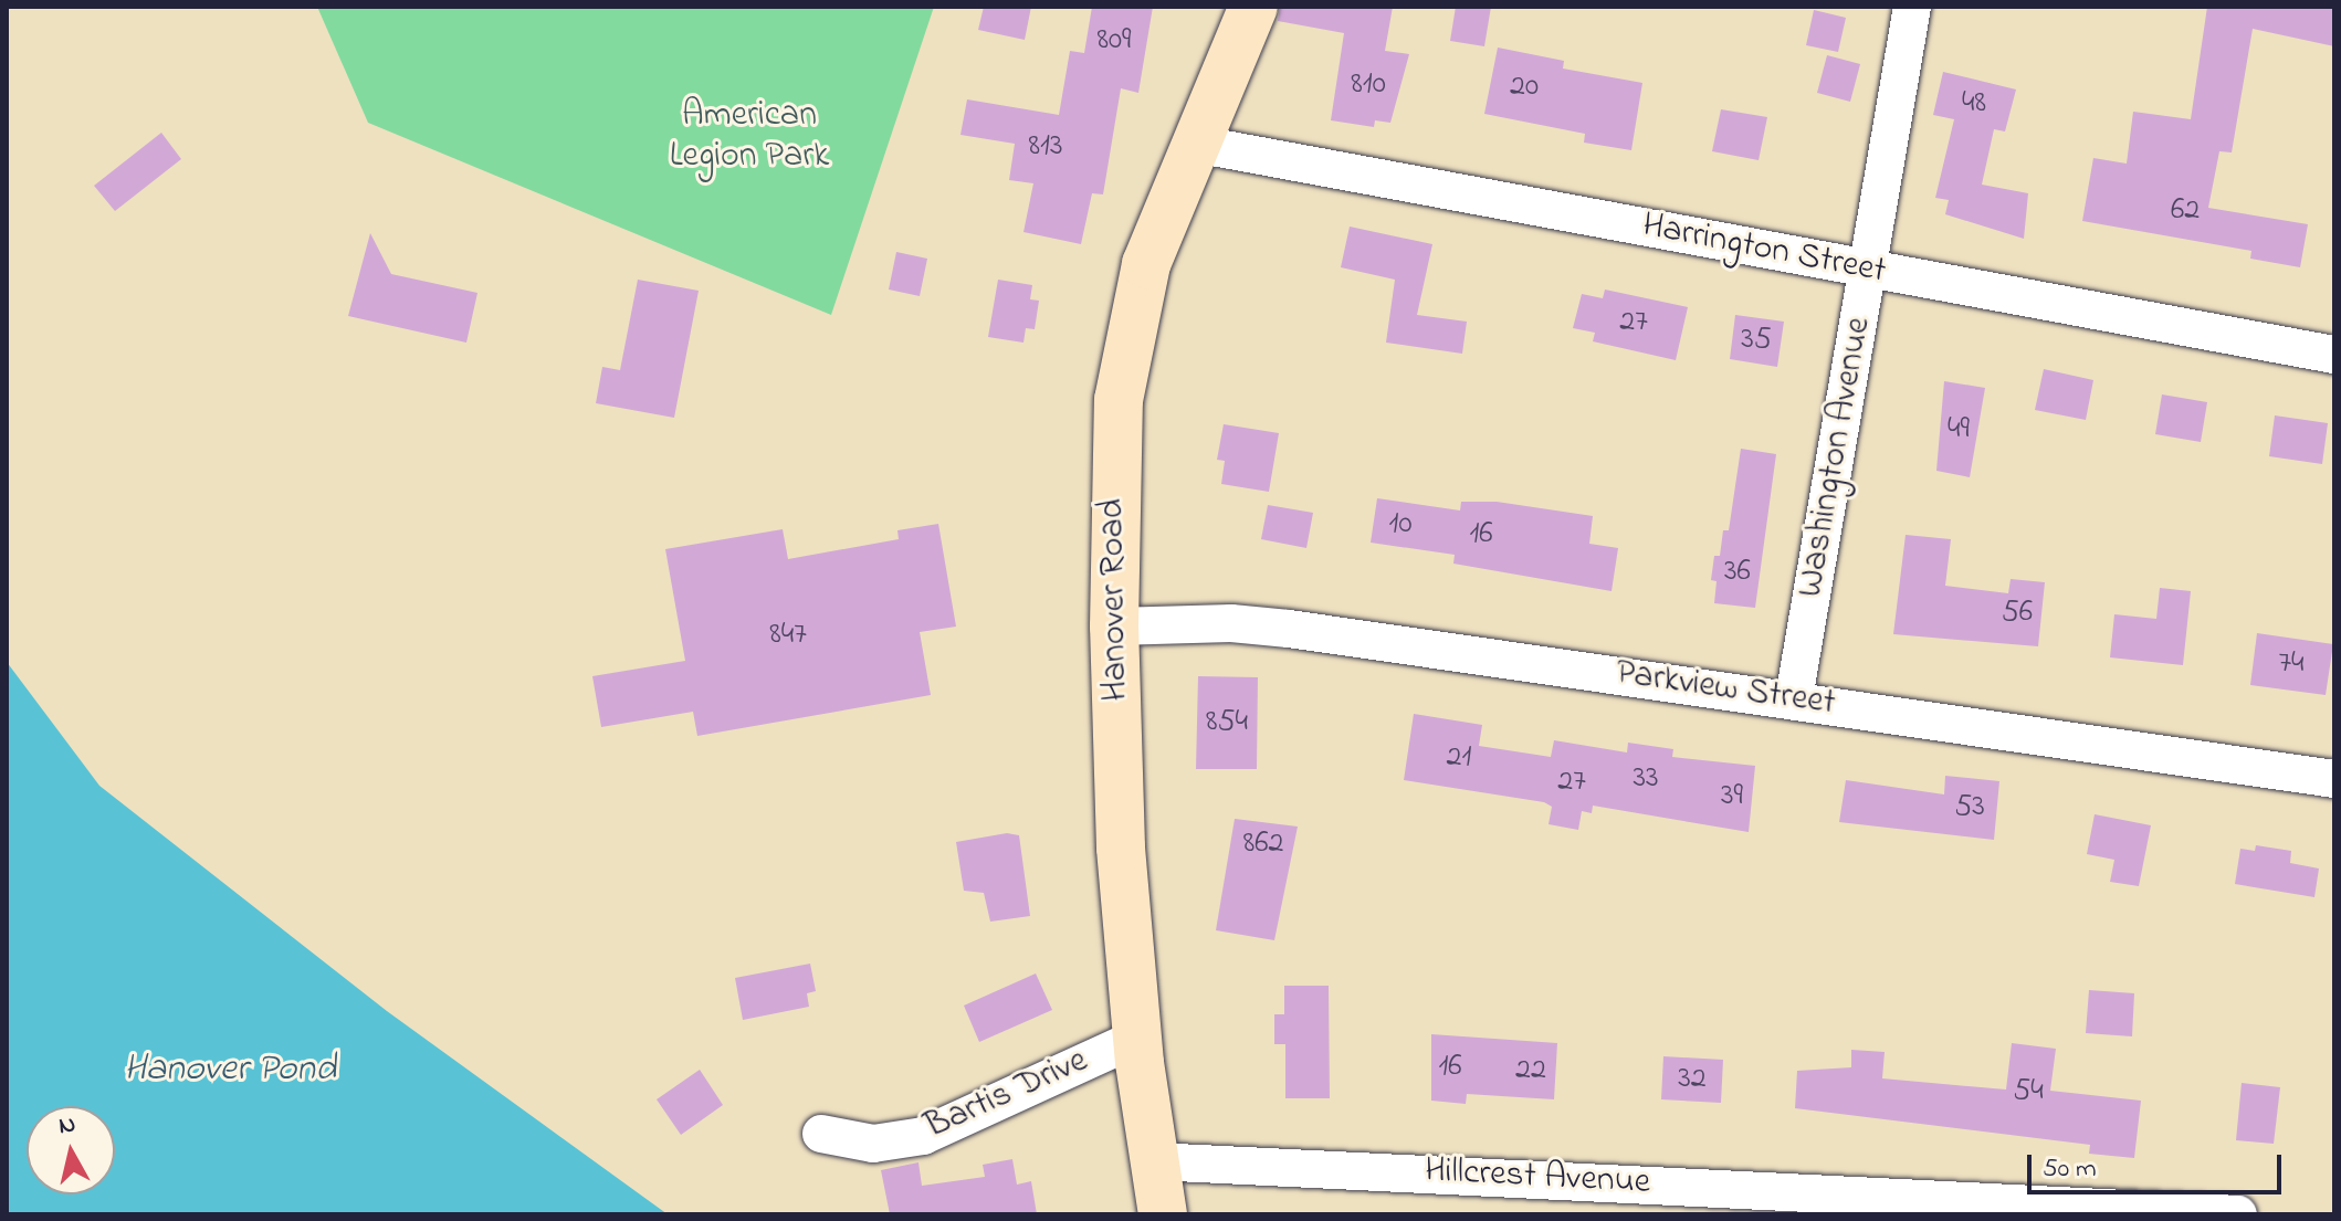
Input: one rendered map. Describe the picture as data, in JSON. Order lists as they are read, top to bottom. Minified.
{"streets":{"main road":["Hanover Road"],"street":["Harrington Street","Washington Avenue","Parkview Street","Bartis Drive","Hillcrest Avenue"]},"crossings":[["Harrington Street","Washington Avenue"],["Harrington Street","Hanover Road"],["Washington Avenue","Parkview Street"],["Hanover Road","Parkview Street"],["Hanover Road","Bartis Drive"],["Hanover Road","Hillcrest Avenue"]],"water":["Hanover Pond"],"parks":["American Legion Park"],"house_numbers":["809","810","20","48","813","62","27","35","49","10","16","36","56","847","74","854","21","33","27","39","53","862","16","22","32","54"],"scale_bar":"50 m","north":"top"}
